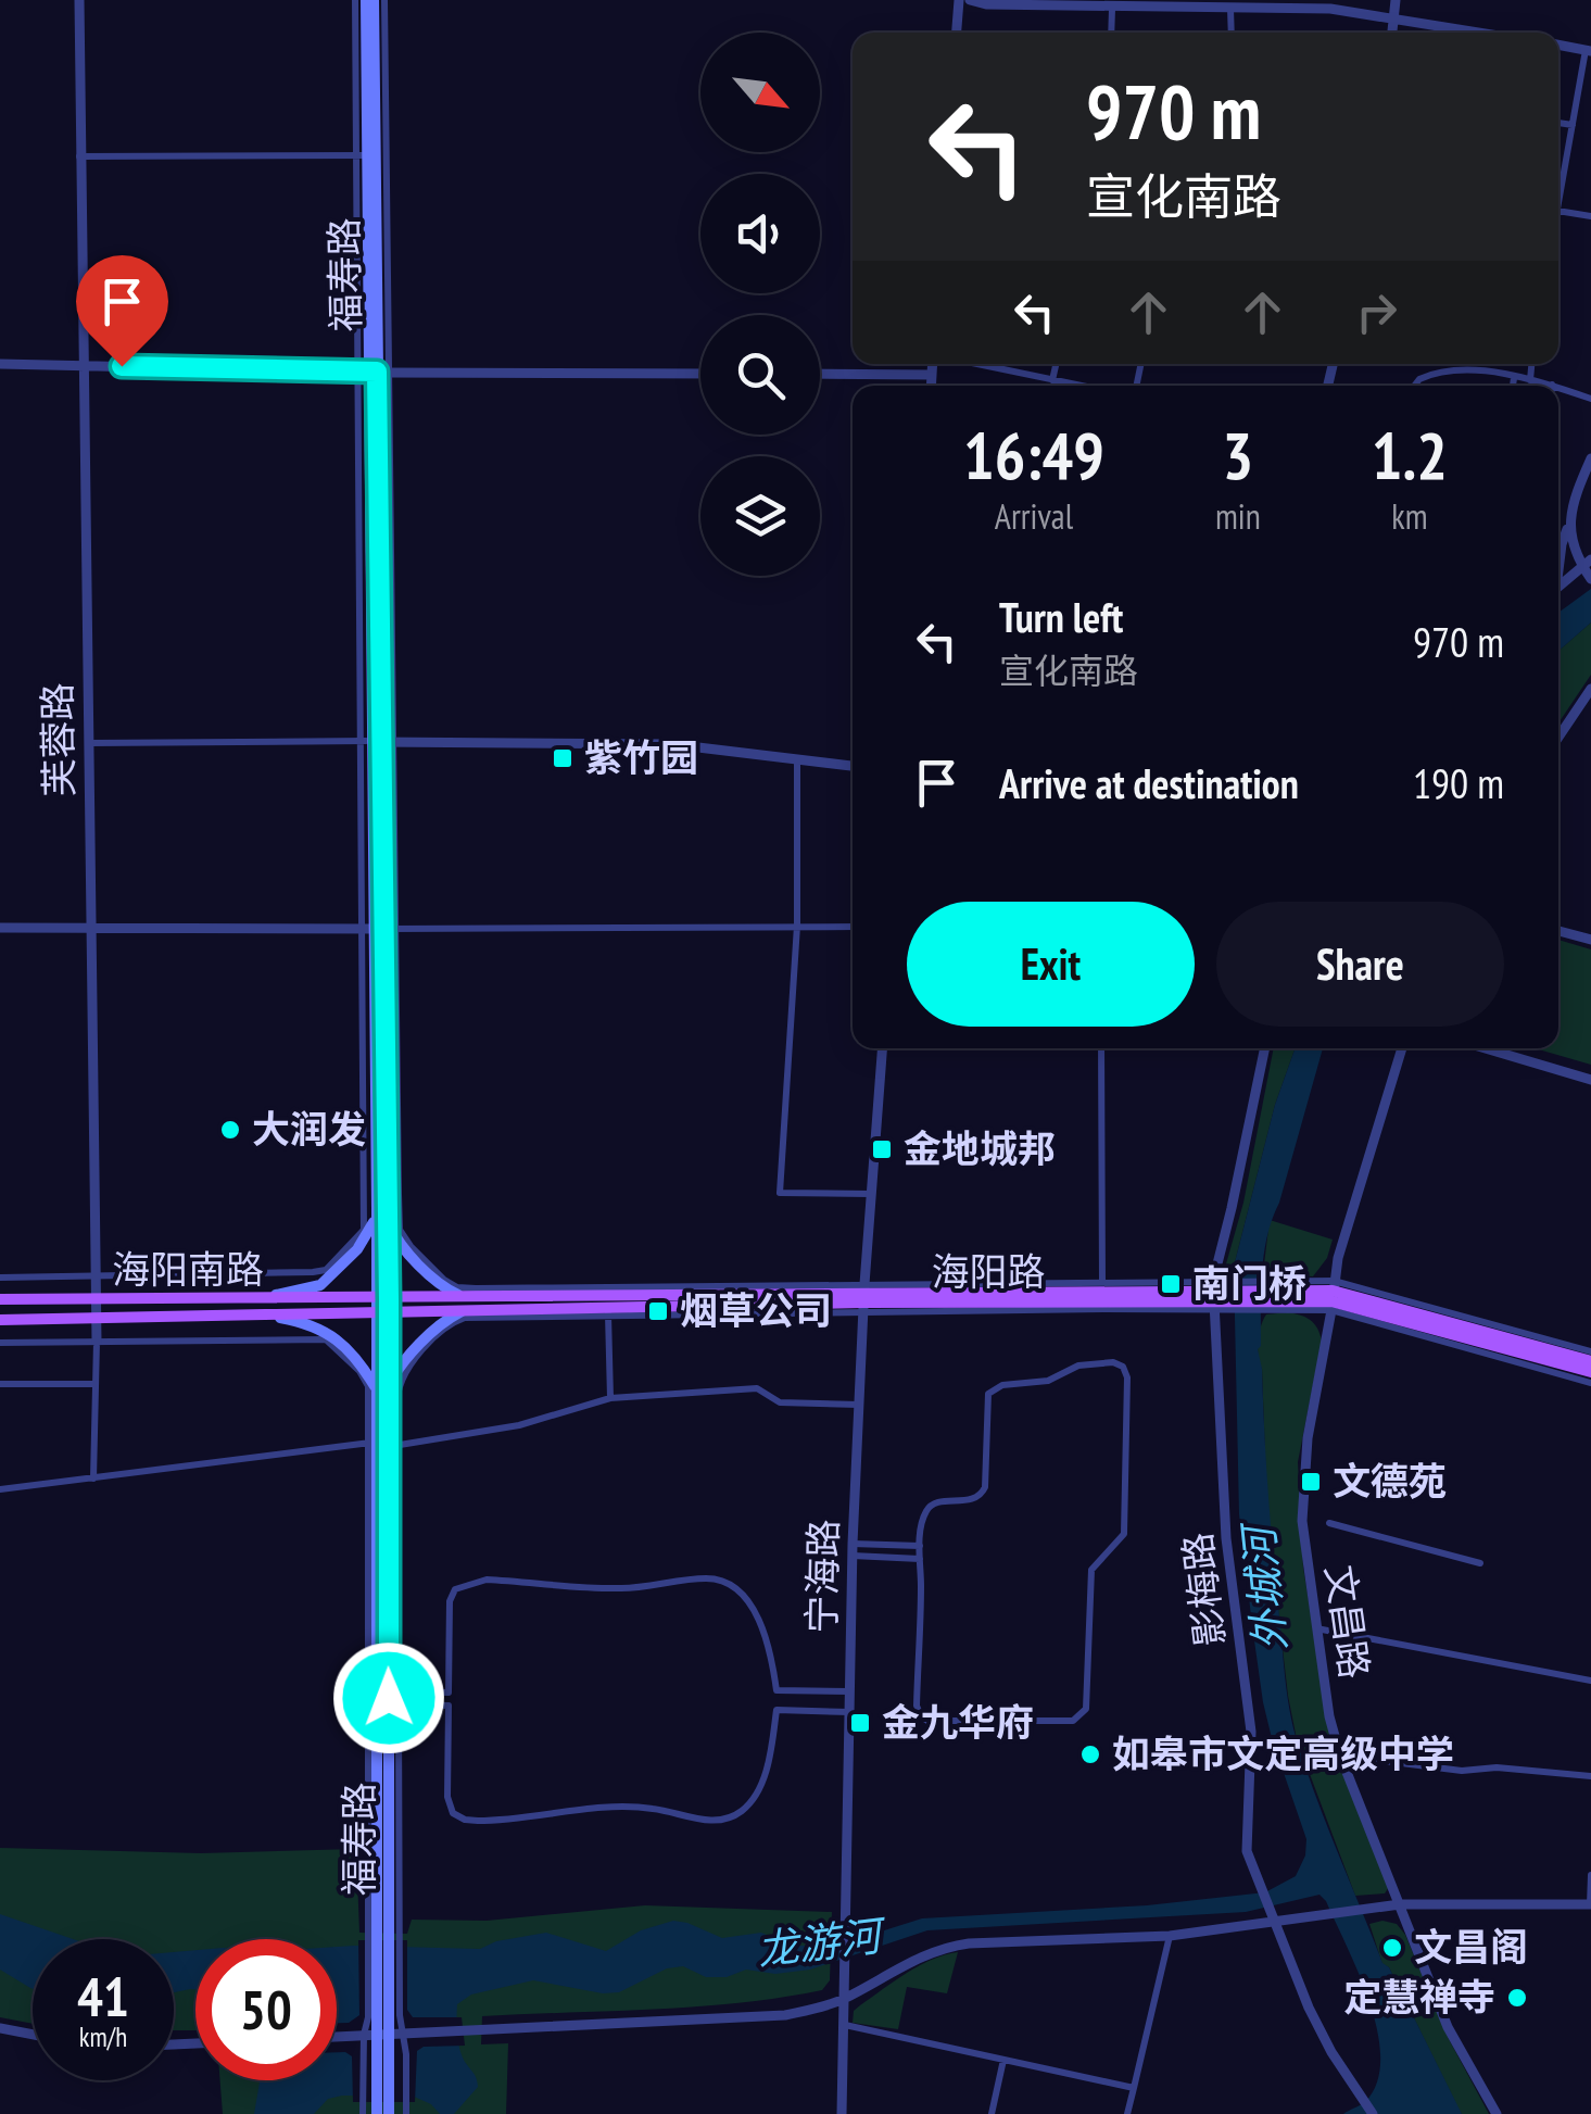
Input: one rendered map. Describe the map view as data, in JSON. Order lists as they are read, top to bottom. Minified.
{"streets":{"main road":["福寿路","海阳南路","海阳路"],"street":["芙蓉路","宁海路","影梅路","文昌路"]},"crossings":[["福寿路","海阳南路"],["福寿路","海阳路"],["芙蓉路","海阳南路"],["海阳南路","海阳路"],["海阳路","宁海路"],["海阳路","影梅路"],["海阳路","文昌路"]],"water":["外城河","龙游河"],"places":{"transit":["紫竹园","金地城邦","南门桥","烟草公司","文德苑","金九华府"],"other":["大润发","如皋市文定高级中学","文昌阁","定慧禅寺"]},"north":"bottom right","page":{"turn":["970 m","宣化南路"],"eta":["16:49","Arrival","3","min","1.2","km"],"list":[{"name":"Turn left","note":"宣化南路","value":"970 m"},{"name":"Arrive at destination","value":"190 m"}],"buttons":["Exit","Share"],"speed":"41 km/h","limit":"50"}}
